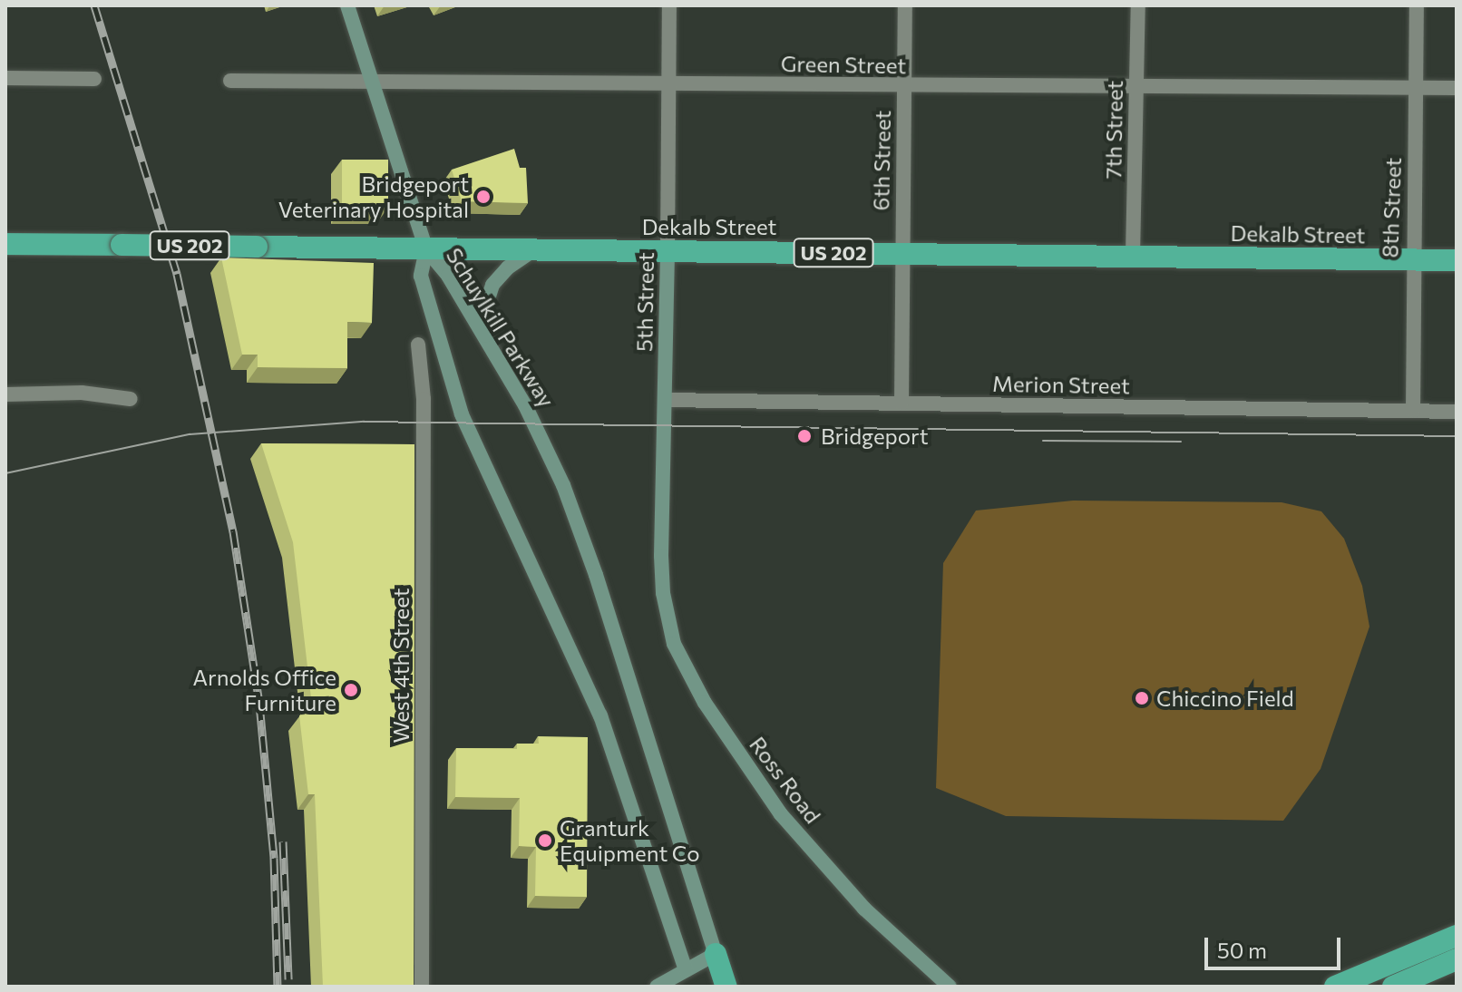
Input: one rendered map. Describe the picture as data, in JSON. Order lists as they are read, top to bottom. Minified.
{"streets":{"highway":["Dekalb Street","US 202"],"main road":["5th Street","Schuylkill Parkway","Ross Road"],"street":["Green Street","7th Street","6th Street","8th Street","Merion Street","West 4th Street"]},"crossings":[["Green Street","7th Street"],["Green Street","6th Street"],["Green Street","8th Street"],["Green Street","5th Street"],["7th Street","Dekalb Street"],["6th Street","Dekalb Street"],["6th Street","Merion Street"],["8th Street","Dekalb Street"],["8th Street","Merion Street"],["Dekalb Street","5th Street"],["Dekalb Street","Schuylkill Parkway"],["5th Street","Merion Street"],["5th Street","Ross Road"]],"places":["Bridgeport Veterinary Hospital","Bridgeport","Arnolds Office Furniture","Chiccino Field","Granturk Equipment Co"],"scale_bar":"50 m"}
